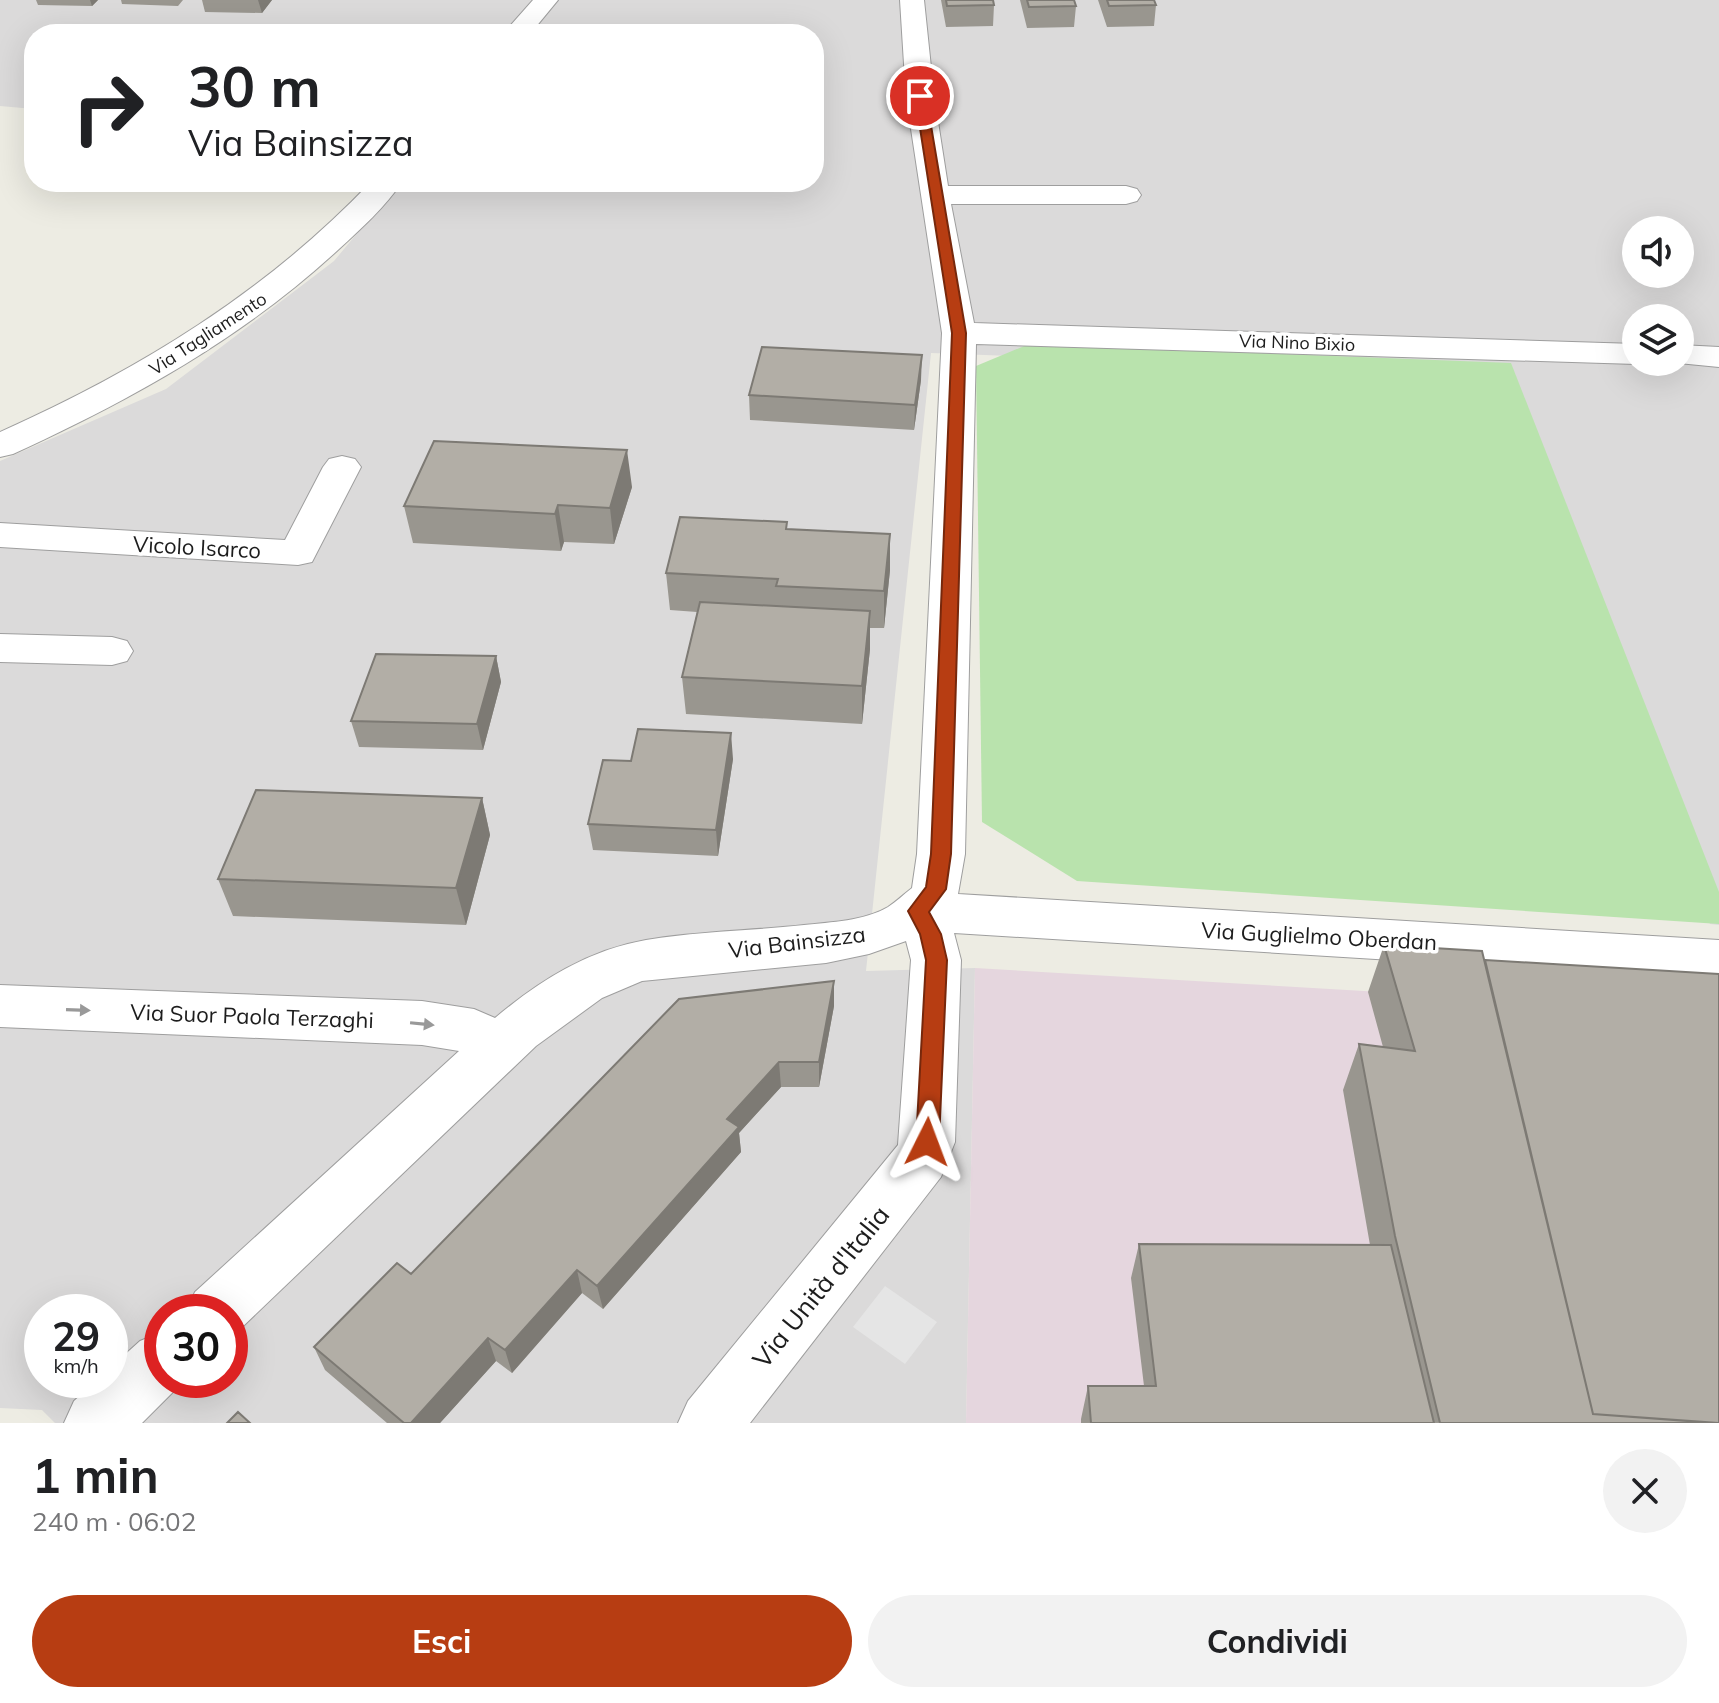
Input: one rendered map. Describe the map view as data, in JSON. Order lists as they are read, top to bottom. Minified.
{"streets":{"street":["Via Tagliamento","Via Nino Bixio","Vicolo Isarco","Via Guglielmo Oberdan","Via Bainsizza","Via Suor Paola Terzaghi","Via Unità d'Italia"]},"crossings":[["Via Guglielmo Oberdan","Via Bainsizza"],["Via Guglielmo Oberdan","Via Unità d'Italia"],["Via Bainsizza","Via Suor Paola Terzaghi"],["Via Bainsizza","Via Unità d'Italia"]],"one_way":["Via Suor Paola Terzaghi"],"page":{"turn":["30 m","Via Bainsizza"],"speed":"29 km/h","limit":"30","heading":["1 min","240 m · 06:02"],"buttons":["Esci","Condividi"]}}
